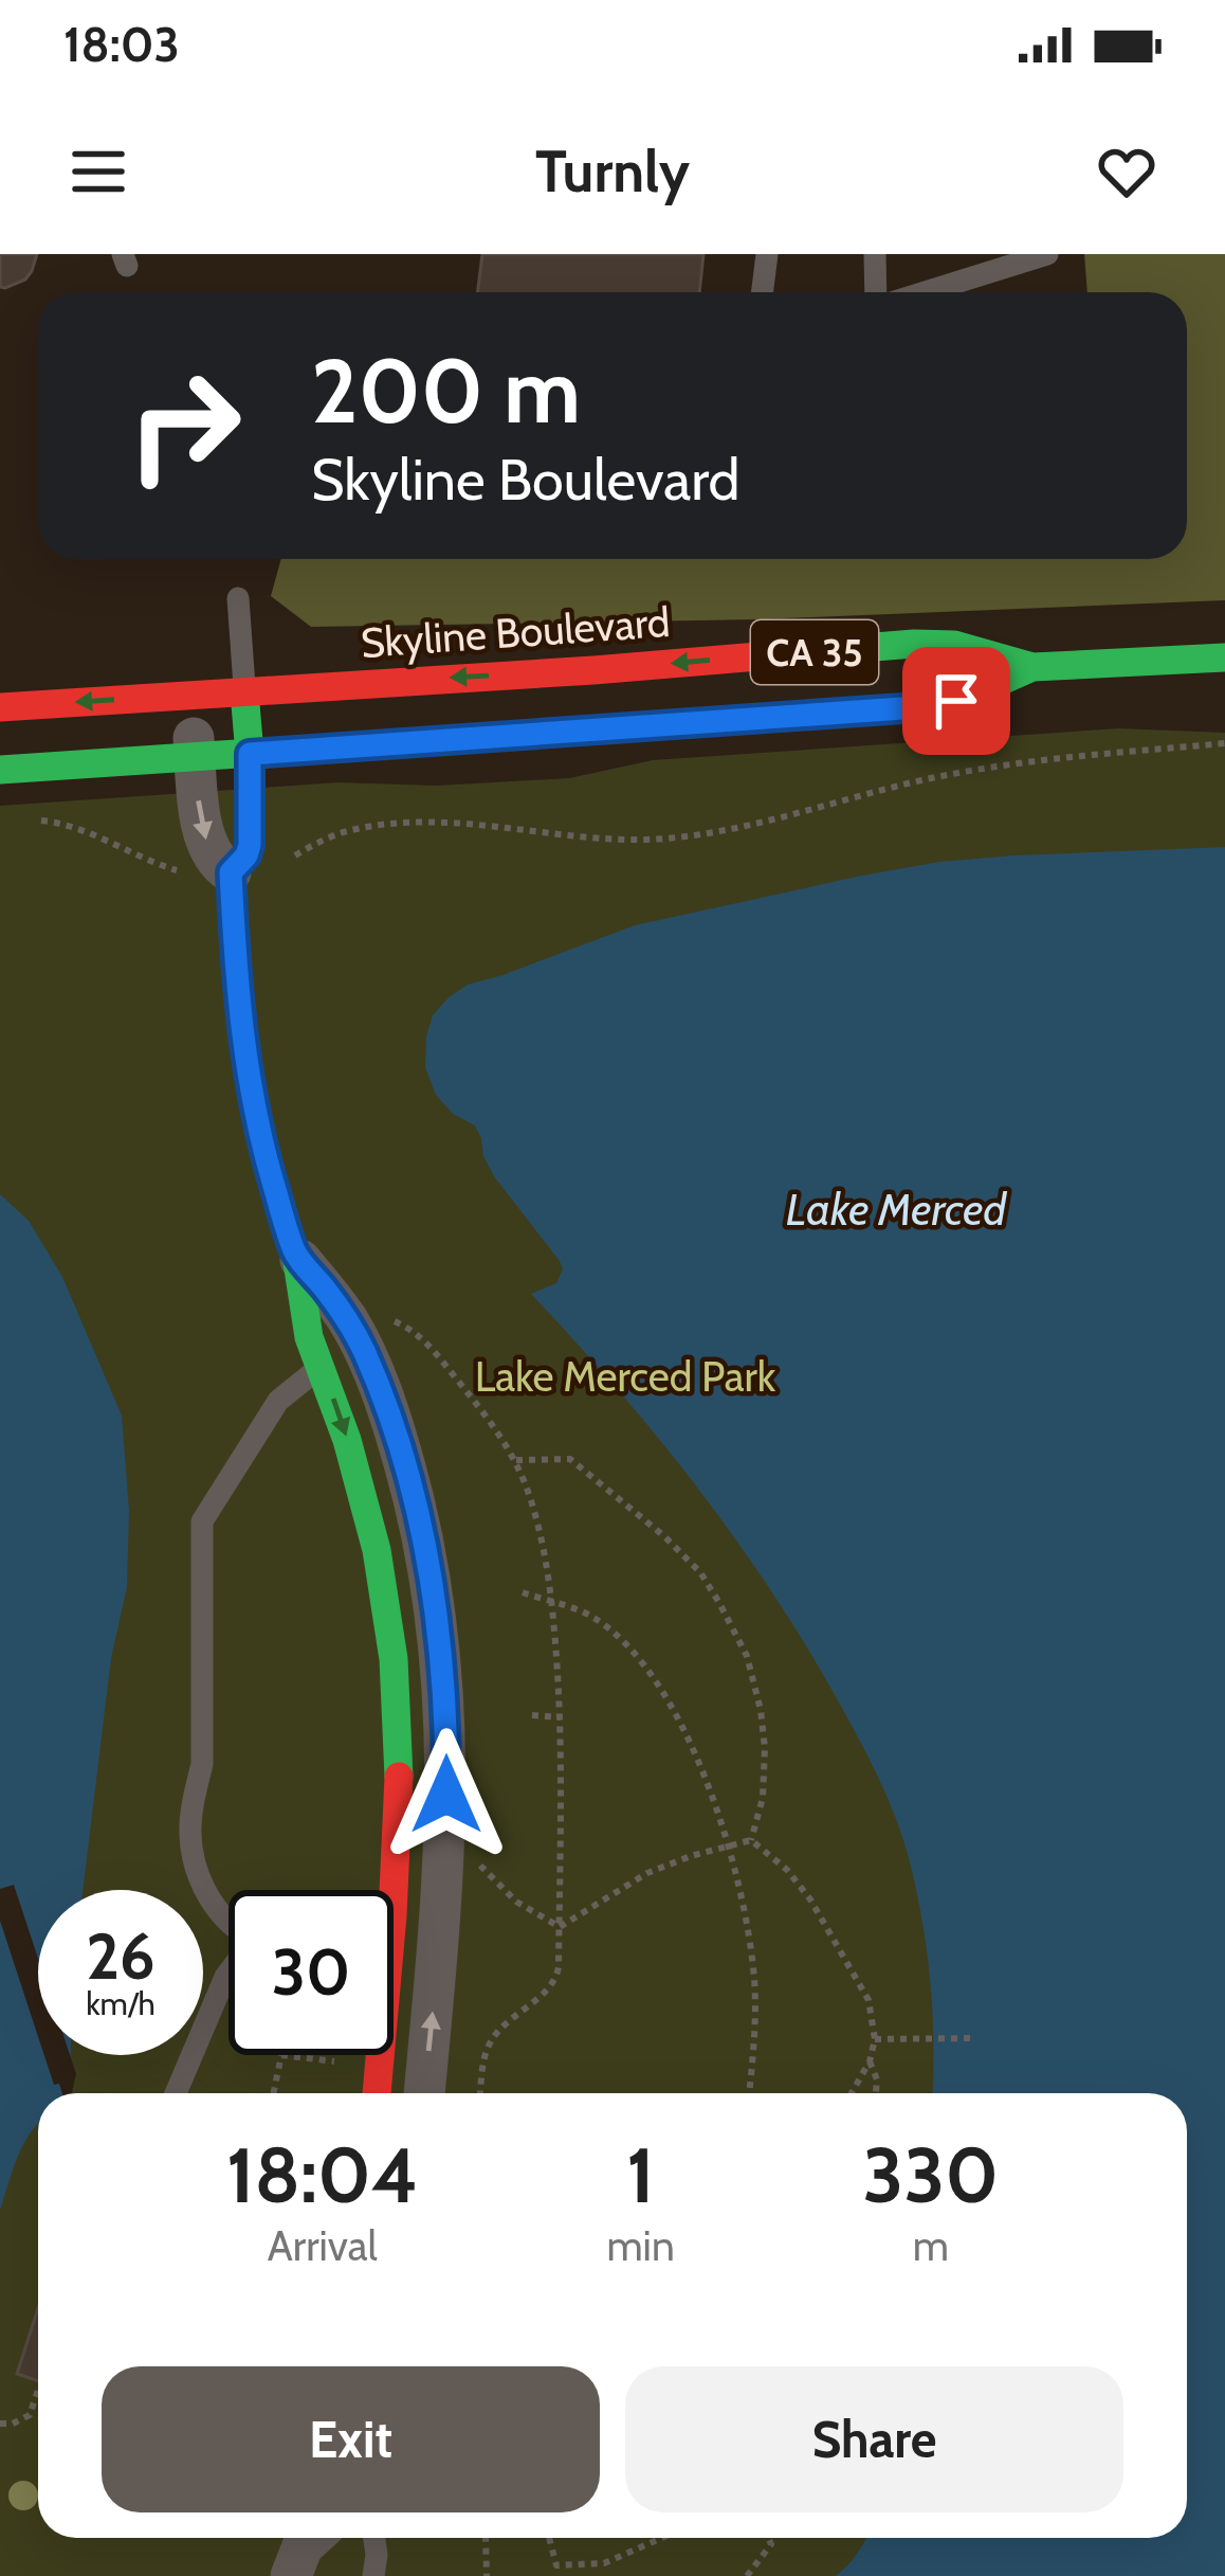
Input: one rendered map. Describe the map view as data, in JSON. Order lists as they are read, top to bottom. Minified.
{"streets":{"main road":["Skyline Boulevard","CA 35"]},"water":["Lake Merced"],"parks":["Lake Merced Park"],"page":{"status":"18:03","header":"Turnly","turn":["200 m","Skyline Boulevard"],"speed":"26 km/h","limit":"30","eta":["18:04","Arrival","1","min","330","m"],"buttons":["Exit","Share"]}}
